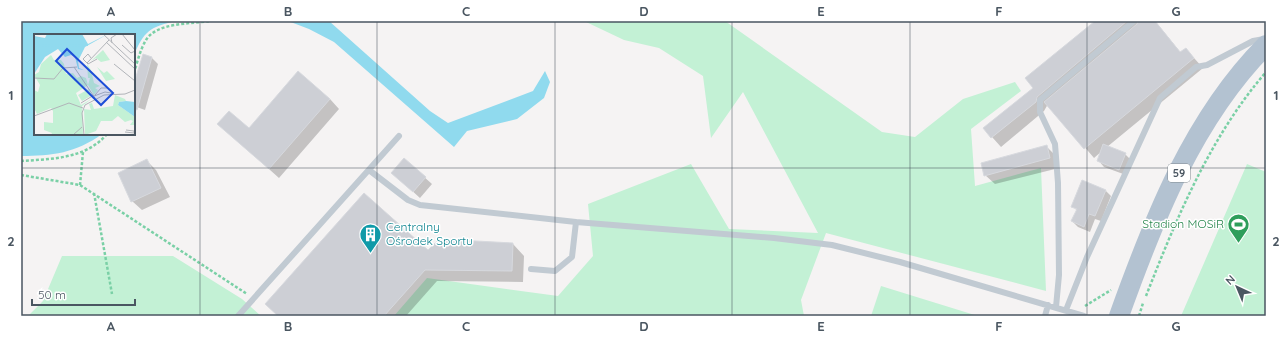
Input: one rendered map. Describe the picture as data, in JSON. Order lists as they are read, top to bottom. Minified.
{"streets":{"main road":["59"]},"places":{"sports":["Stadion MOSiR"],"building":["Centralny Ośrodek Sportu"]},"scale_bar":"50 m","north":"top left","grid":{"columns":["A","B","C","D","E","F","G"],"rows":["1","2"]}}
